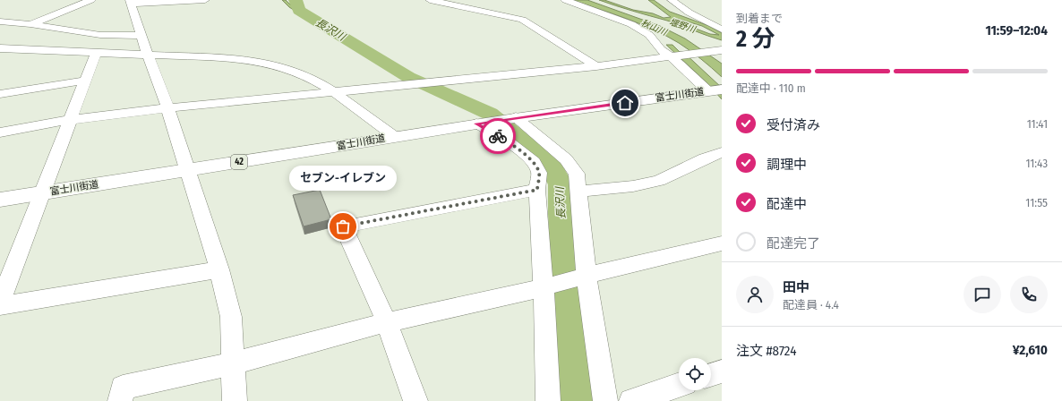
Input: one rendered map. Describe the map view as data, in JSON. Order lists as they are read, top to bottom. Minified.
{"streets":{"main road":["富士川街道","42"]},"water":["堰野川","秋山川","長沢川"],"places":["セブン-イレブン"],"page":{"heading":["2 分","到着まで","11:59–12:04"],"panel":["田中","配達員 · 4.4","注文 #8724","¥2,610"],"bar":"配達中 · 110 m","list":[["受付済み","11:41"],["調理中","11:43"],["配達中","11:55"],"配達完了"],"bubble":"セブン-イレブン"}}
